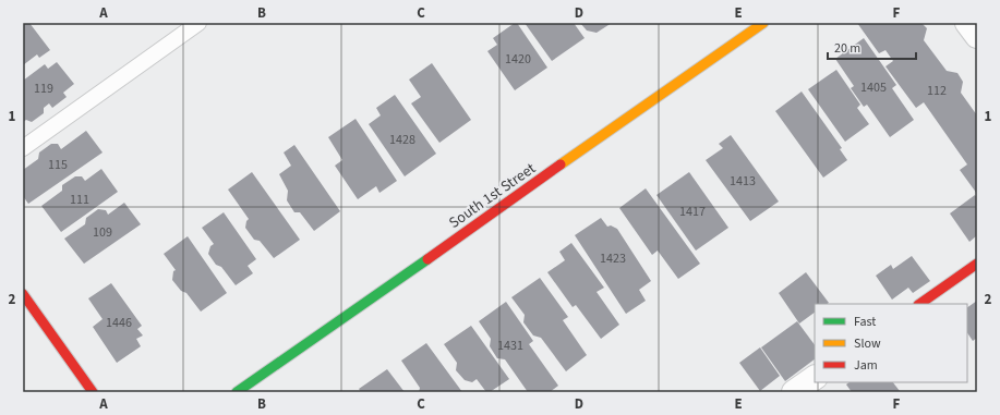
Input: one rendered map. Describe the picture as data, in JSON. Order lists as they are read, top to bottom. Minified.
{"streets":{"street":["South 1st Street"]},"house_numbers":["1420","1405","119","112","1428","115","1413","111","1417","109","1423","1446","1431"],"legend":["Fast","Slow","Jam"],"scale_bar":"20 m","grid":{"columns":["A","B","C","D","E","F"],"rows":["1","2"]}}
